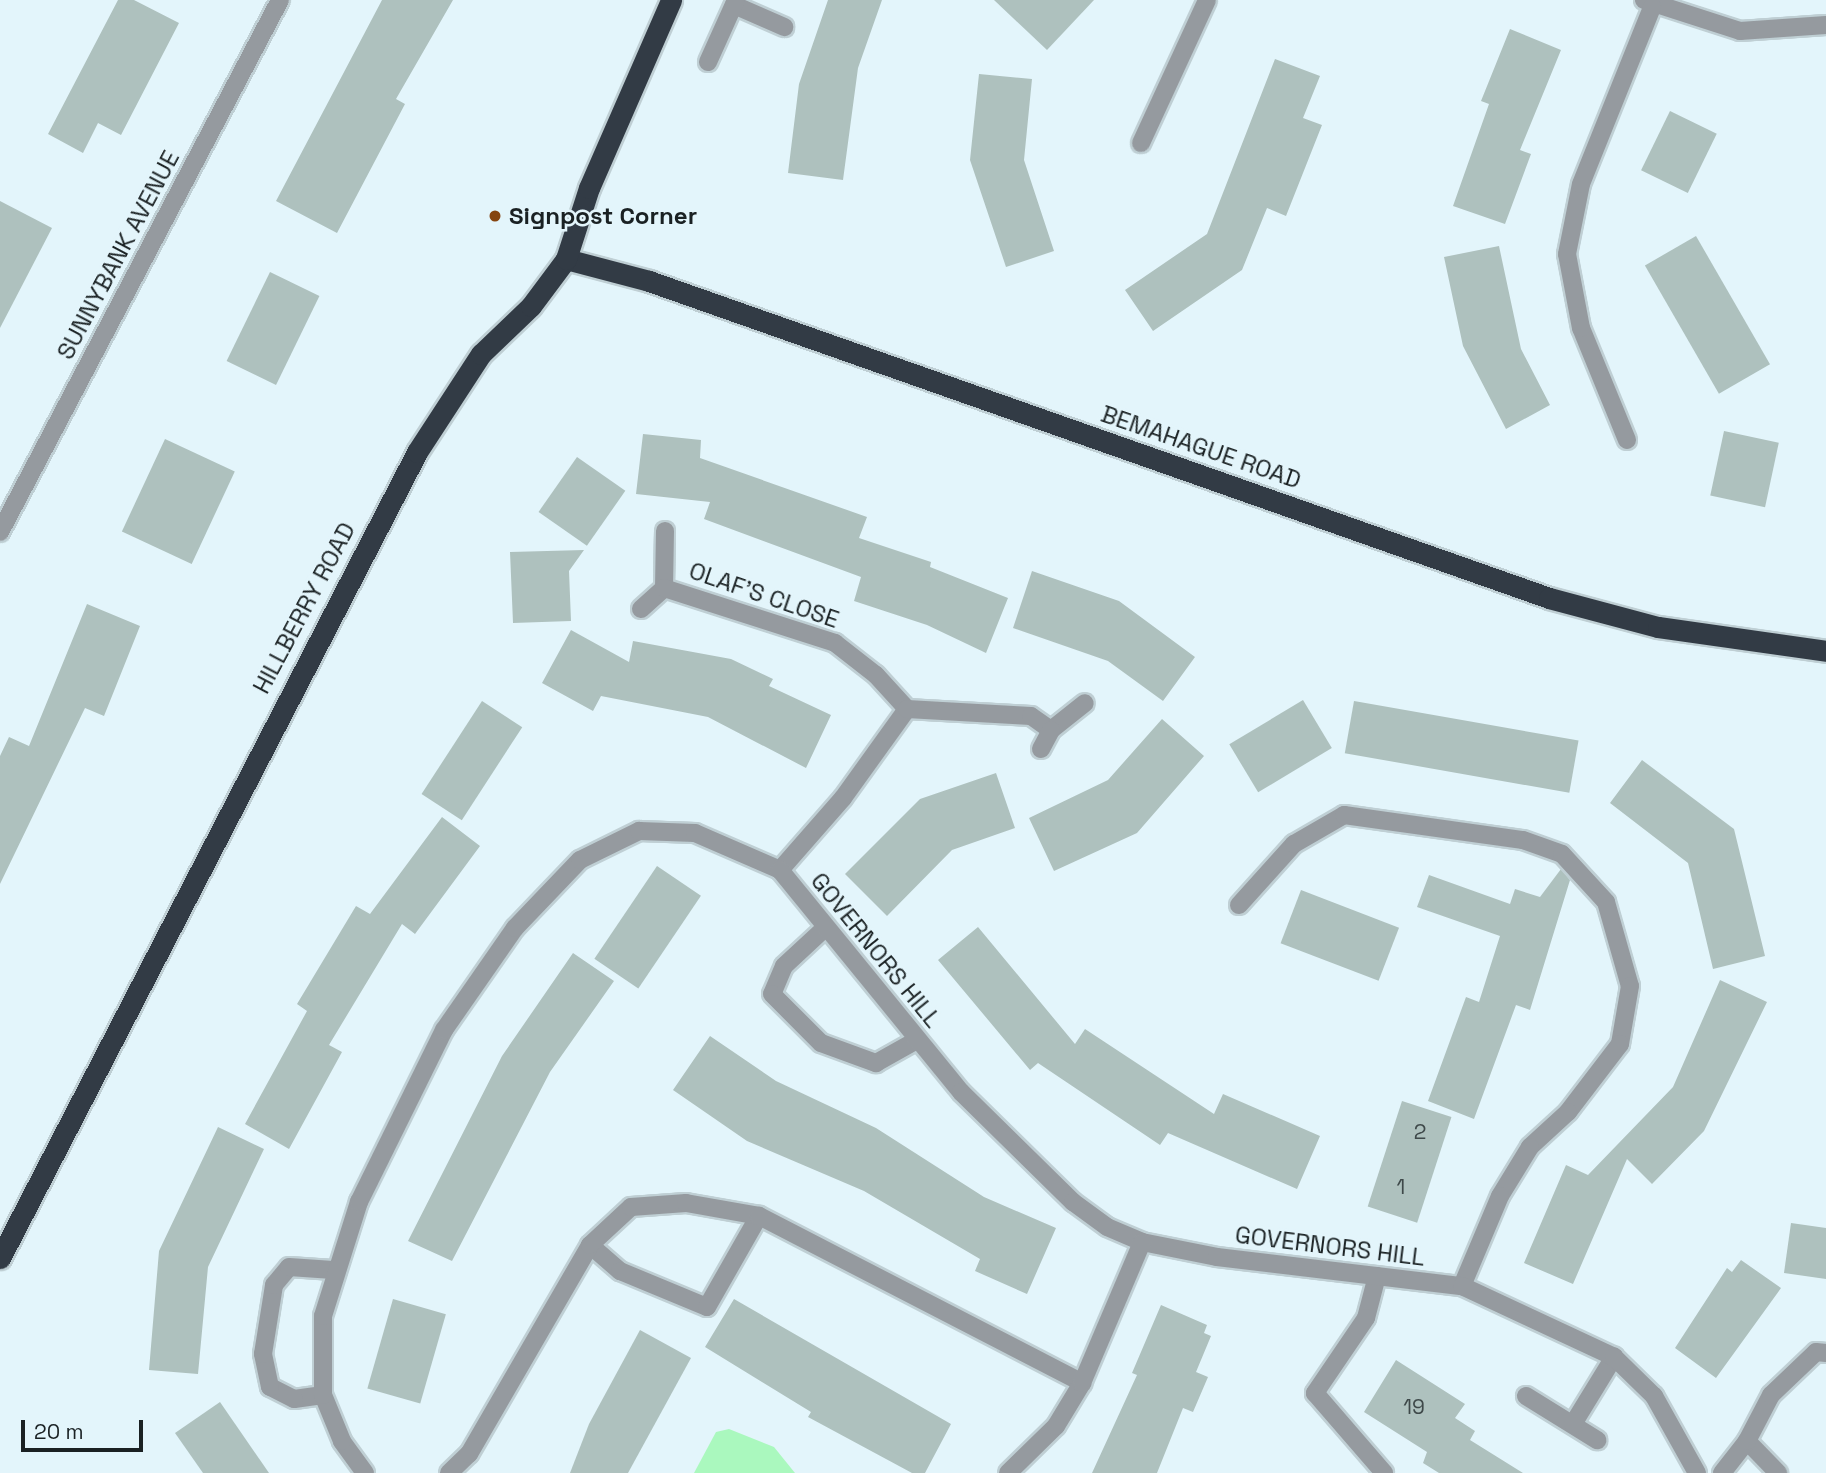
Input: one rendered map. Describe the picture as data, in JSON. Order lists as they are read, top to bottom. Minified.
{"streets":{"highway":["BEMAHAGUE ROAD","HILLBERRY ROAD"],"street":["SUNNYBANK AVENUE","OLAF'S CLOSE","GOVERNORS HILL"]},"crossings":[["BEMAHAGUE ROAD","HILLBERRY ROAD"]],"places":["Signpost Corner"],"house_numbers":["2","1","19"],"scale_bar":"20 m"}
